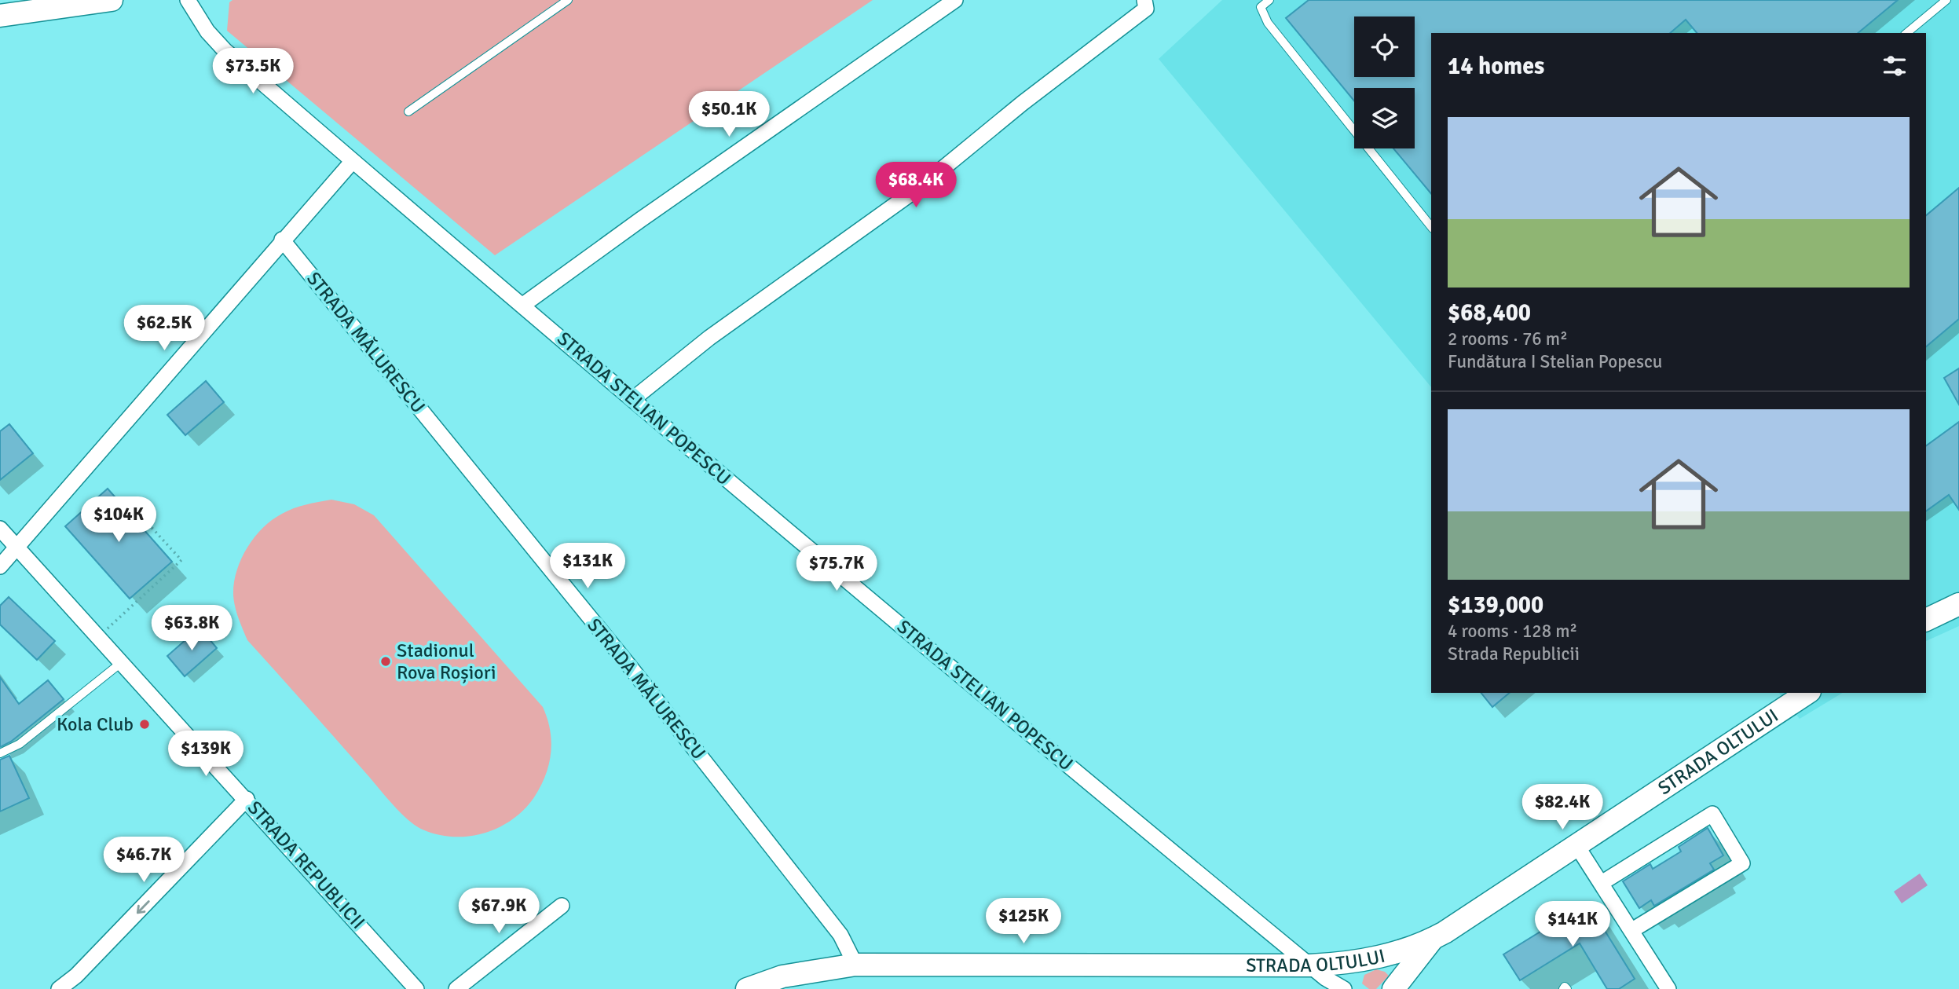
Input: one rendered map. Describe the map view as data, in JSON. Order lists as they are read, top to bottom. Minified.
{"streets":{"main road":["STRADA OLTULUI"],"street":["STRADA MĂLURESCU","STRADA STELIAN POPESCU","STRADA REPUBLICII"]},"crossings":[["STRADA MĂLURESCU","STRADA OLTULUI"],["STRADA STELIAN POPESCU","STRADA OLTULUI"]],"places":["Stadionul Rova Roșiori","Kola Club"],"page":{"heading":"14 homes","price":["$73.5K","$50.1K","$68.4K","$62.5K","$104K","$131K","$75.7K","$63.8K","$139K","$82.4K","$46.7K","$67.9K","$125K","$141K"],"list":[{"name":"$68,400","note":"2 rooms · 76 m² · Fundătura I Stelian Popescu"},{"name":"$139,000","note":"4 rooms · 128 m² · Strada Republicii"}]}}
